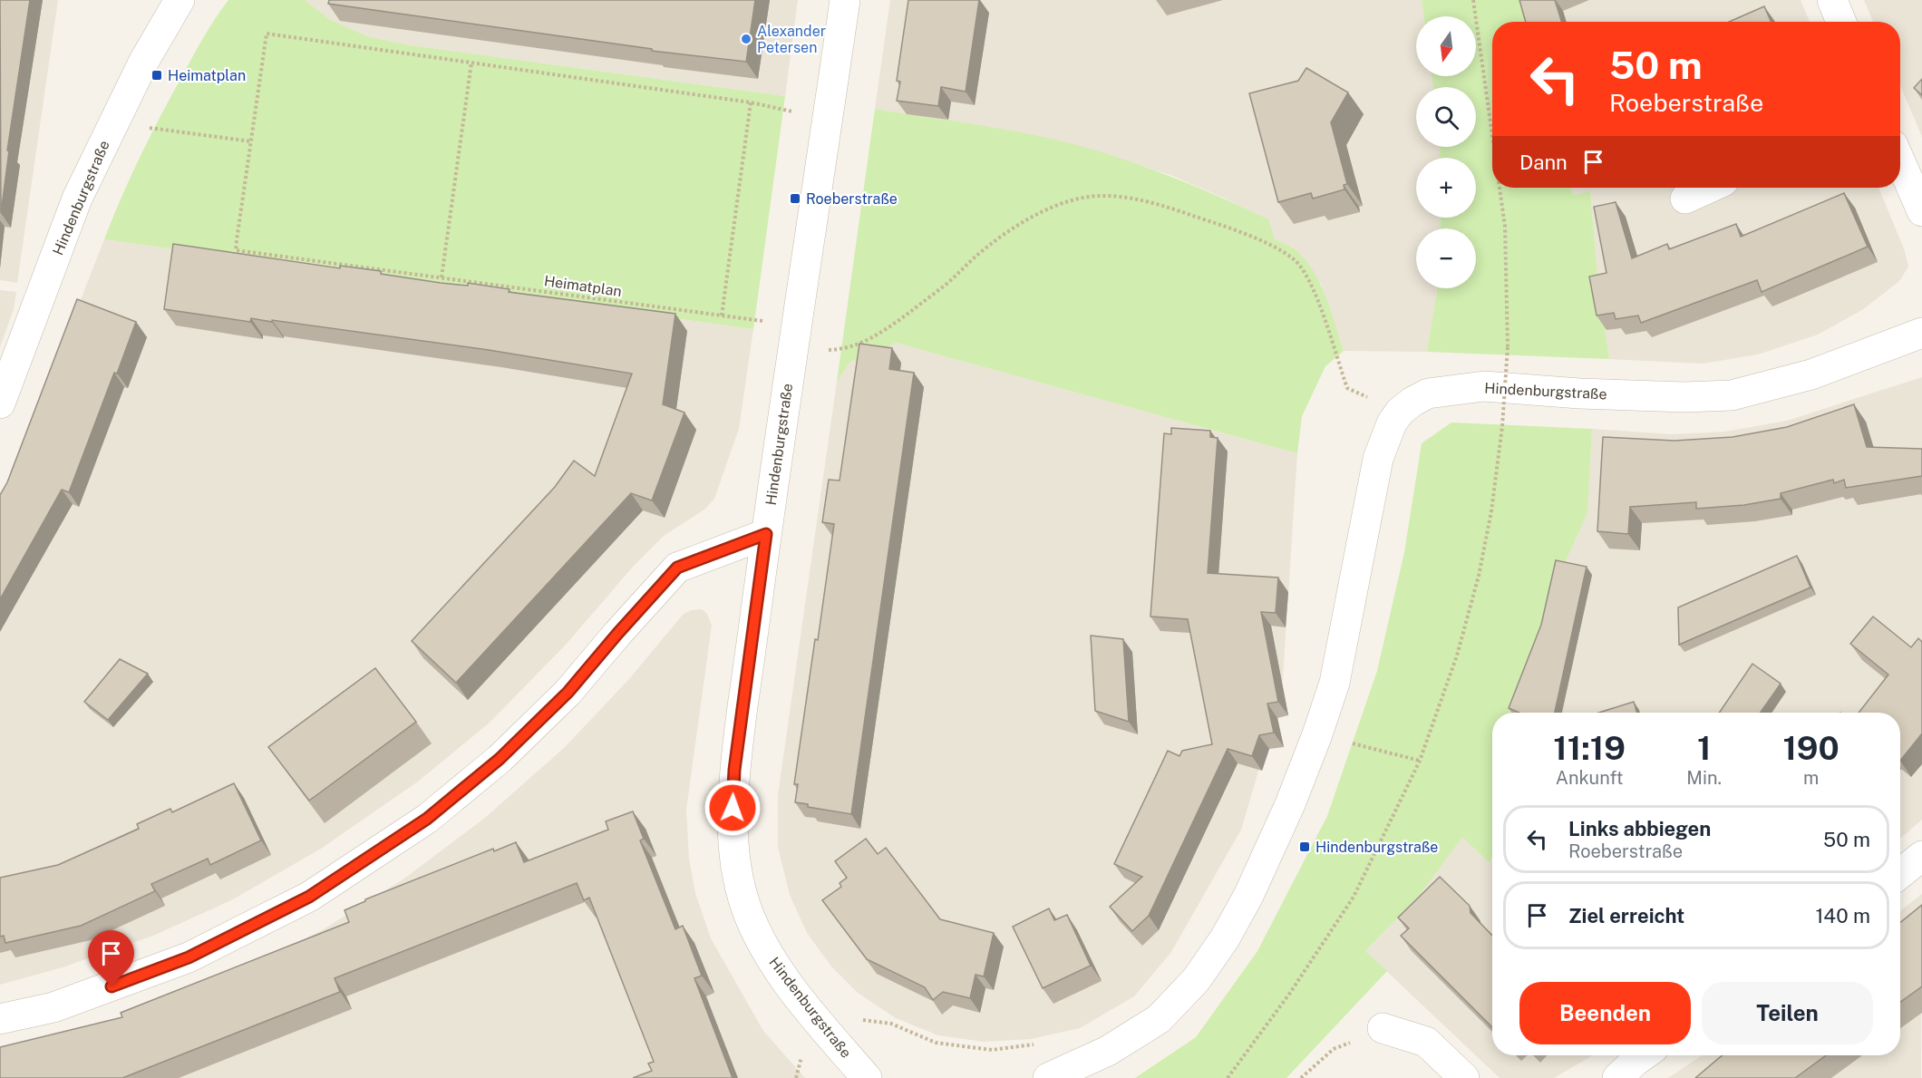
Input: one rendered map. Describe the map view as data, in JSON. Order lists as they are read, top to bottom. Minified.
{"streets":{"street":["Hindenburgstraße"],"path":["Heimatplan"]},"crossings":[["Hindenburgstraße","Heimatplan"]],"places":{"other":["Alexander Petersen"],"transit":["Heimatplan","Roeberstraße","Hindenburgstraße"]},"north":"bottom","page":{"map_buttons":["+","−"],"turn":["50 m","Roeberstraße"],"then":"Dann","eta":["11:19","Ankunft","1","Min.","190","m"],"list":[{"name":"Links abbiegen","note":"Roeberstraße","value":"50 m"},{"name":"Ziel erreicht","value":"140 m"}],"buttons":["Beenden","Teilen"]}}
